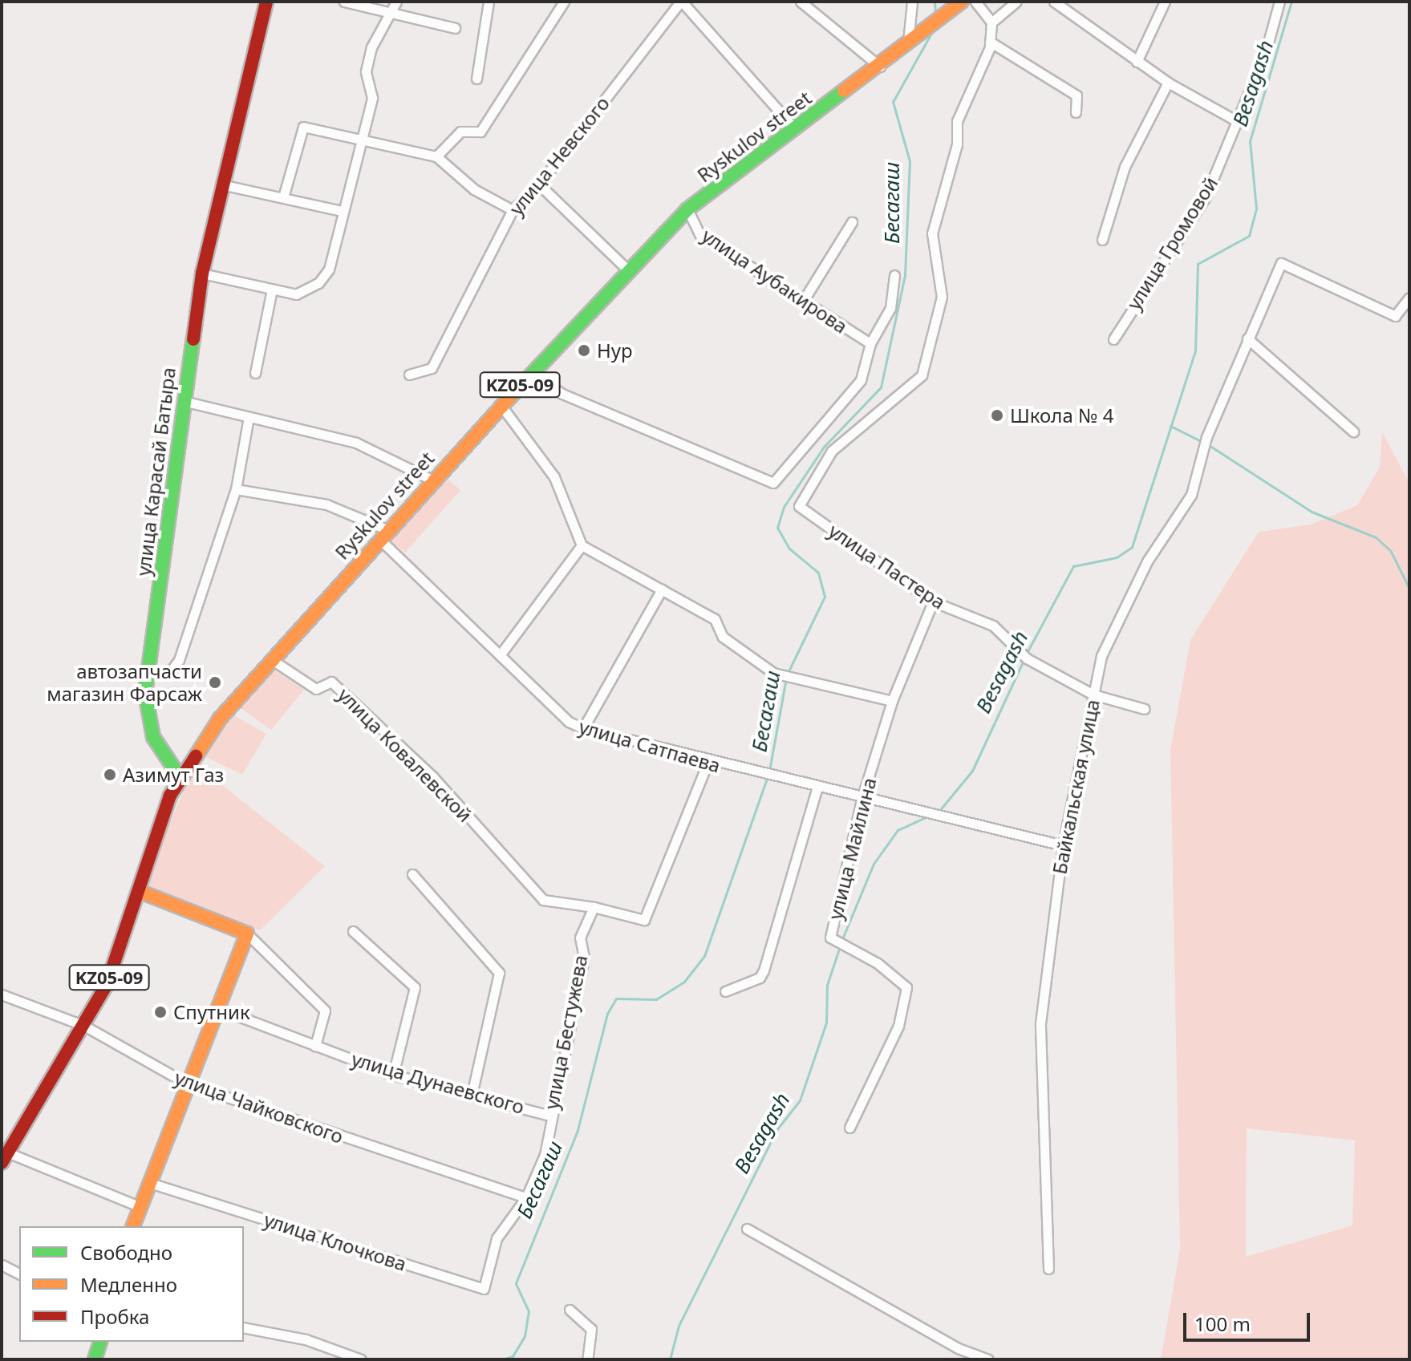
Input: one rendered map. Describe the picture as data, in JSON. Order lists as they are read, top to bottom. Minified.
{"streets":{"main road":["Ryskulov street","KZ05-09","улица Карасай Батыра"],"street":["улица Невского","улица Громовой","улица Аубакирова","улица Пастера","улица Сатпаева","улица Ковалевской","Байкальская улица","улица Майлина","улица Бестужева","улица Дунаевского","улица Чайковского","улица Клочкова"]},"crossings":[["Ryskulov street","улица Аубакирова"],["Ryskulov street","улица Карасай Батыра"],["Ryskulov street","улица Сатпаева"],["Ryskulov street","улица Ковалевской"],["Ryskulov street","улица Чайковского"],["улица Пастера","Байкальская улица"],["улица Пастера","улица Майлина"],["улица Сатпаева","Байкальская улица"],["улица Сатпаева","улица Майлина"],["улица Ковалевской","улица Бестужева"],["улица Бестужева","улица Дунаевского"],["улица Бестужева","улица Чайковского"],["улица Бестужева","улица Клочкова"]],"water":["Besagash","Бесагаш"],"places":["Hyp","Школа № 4","автозапчасти магазин Фарсаж","Азимут Газ","Спутник"],"legend":["Свободно","Медленно","Пробка"],"scale_bar":"100 m"}
